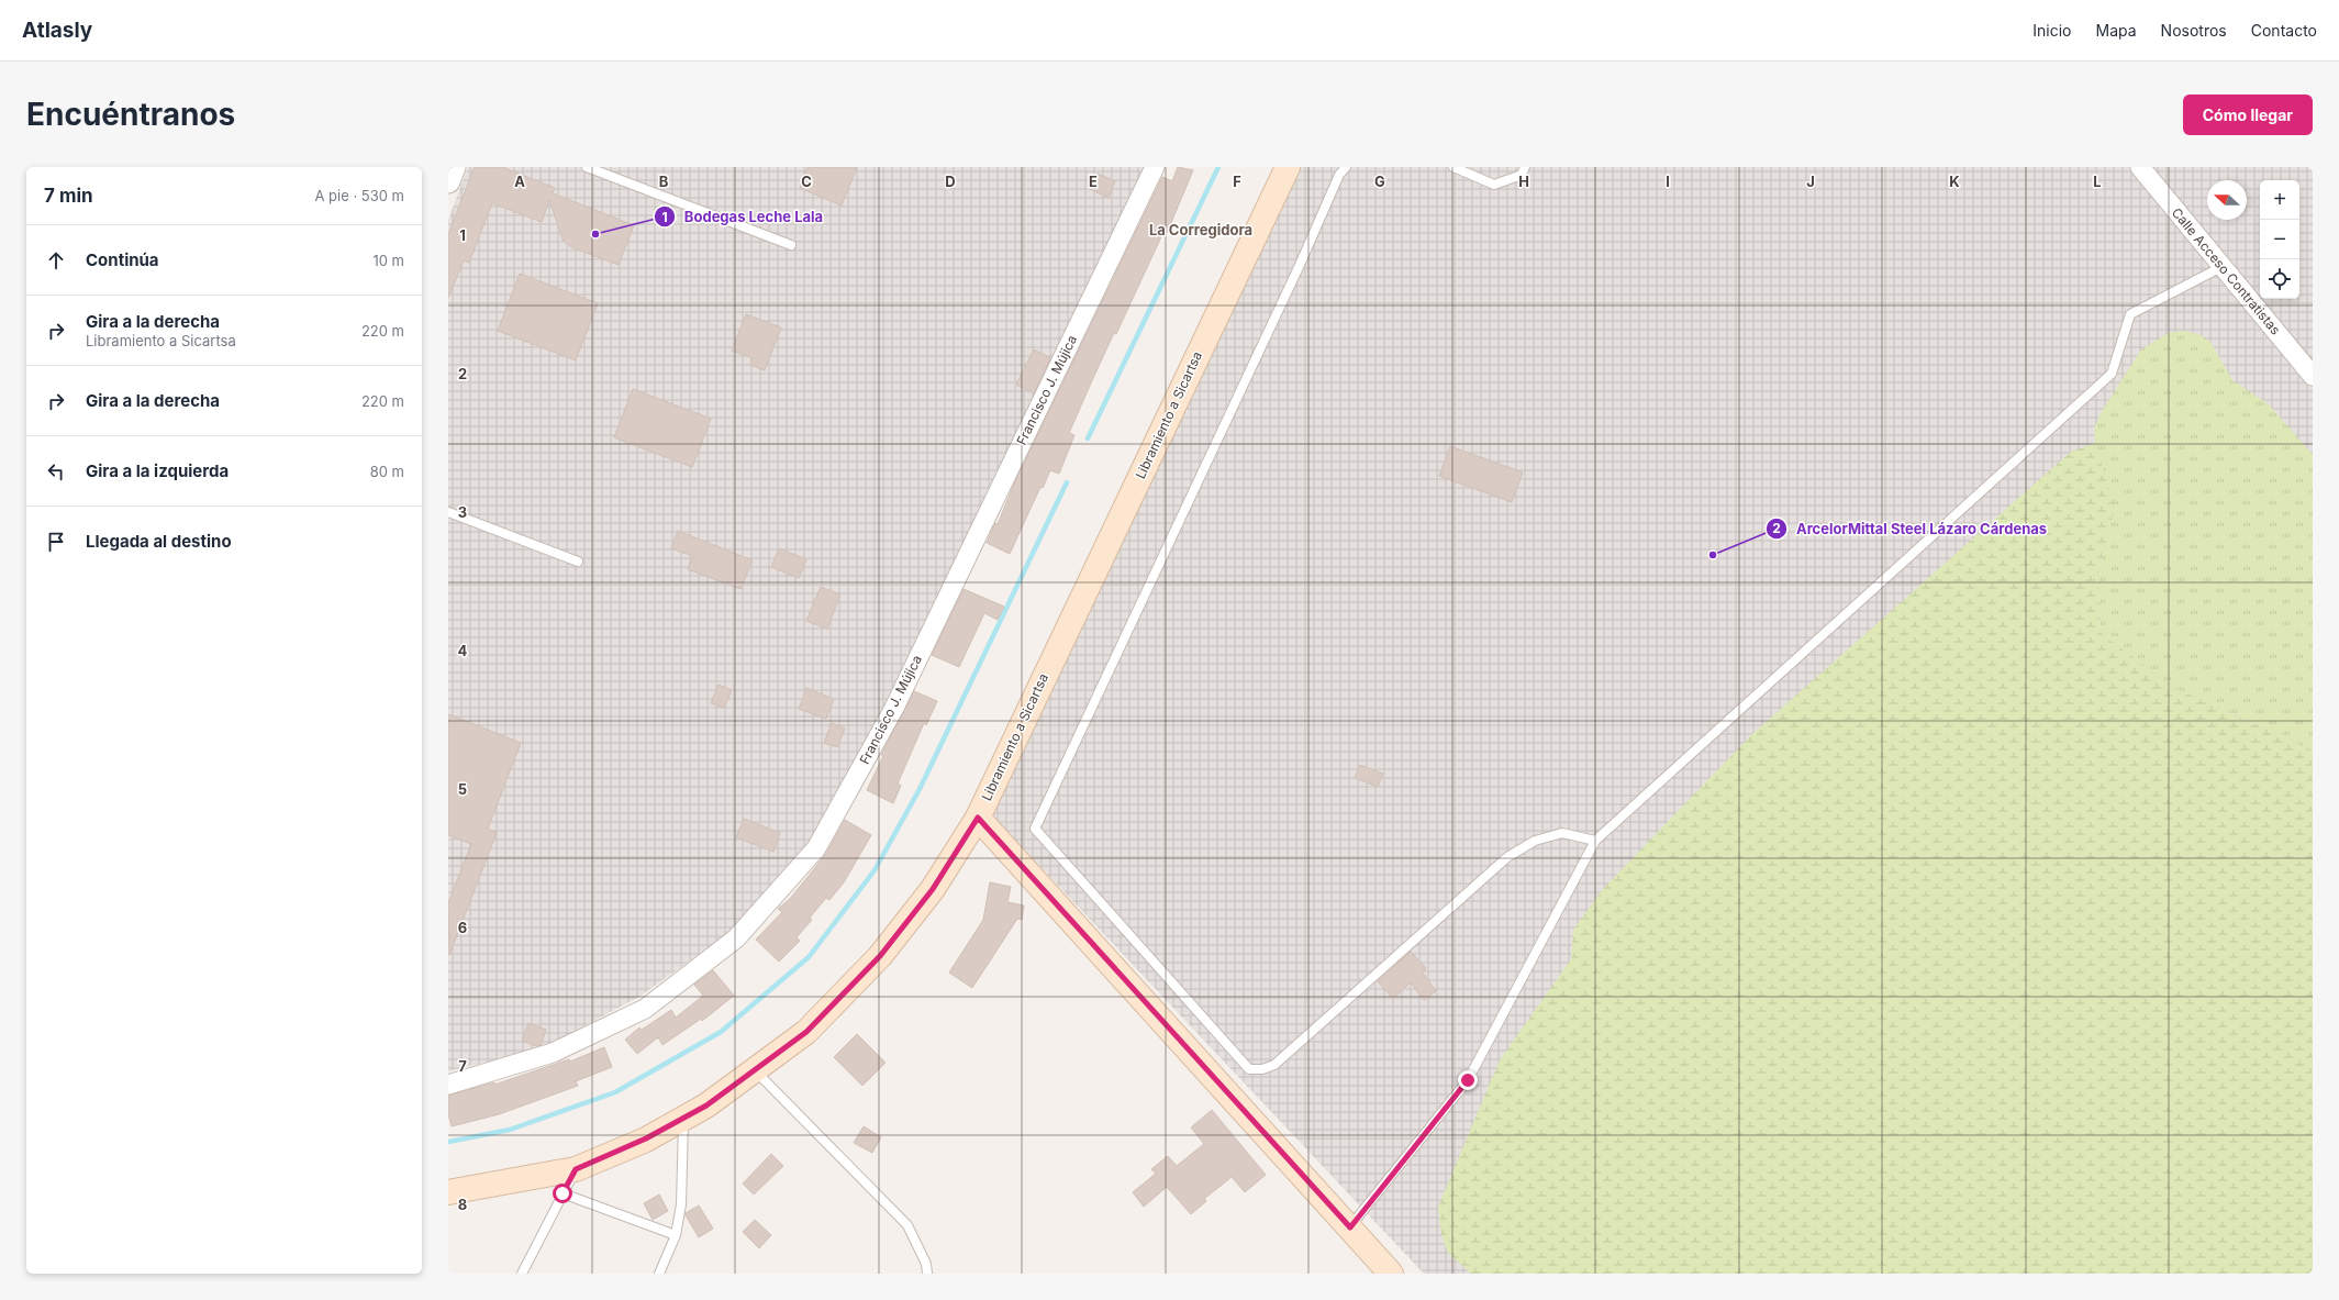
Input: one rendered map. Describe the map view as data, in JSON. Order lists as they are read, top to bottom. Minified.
{"streets":{"main road":["Libramiento a Sicartsa"],"street":["Calle Acceso Contratistas","Francisco J. Mújica"]},"districts":["La Corregidora"],"places":["Bodegas Leche Lala","ArcelorMittal Steel Lázaro Cárdenas"],"north":"left","page":{"header":"Atlasly","nav":["Inicio","Mapa","Nosotros","Contacto"],"buttons":"Cómo llegar","title":"Encuéntranos","heading":["7 min","A pie · 530 m"],"map_buttons":["+","−"],"list":[["Continúa","10 m"],["Gira a la derecha","Libramiento a Sicartsa","220 m"],["Gira a la derecha","220 m"],["Gira a la izquierda","80 m"],"Llegada al destino"]},"grid":{"columns":["A","B","C","D","E","F","G","H","I","J","K","L"],"rows":["1","2","3","4","5","6","7","8"]}}
